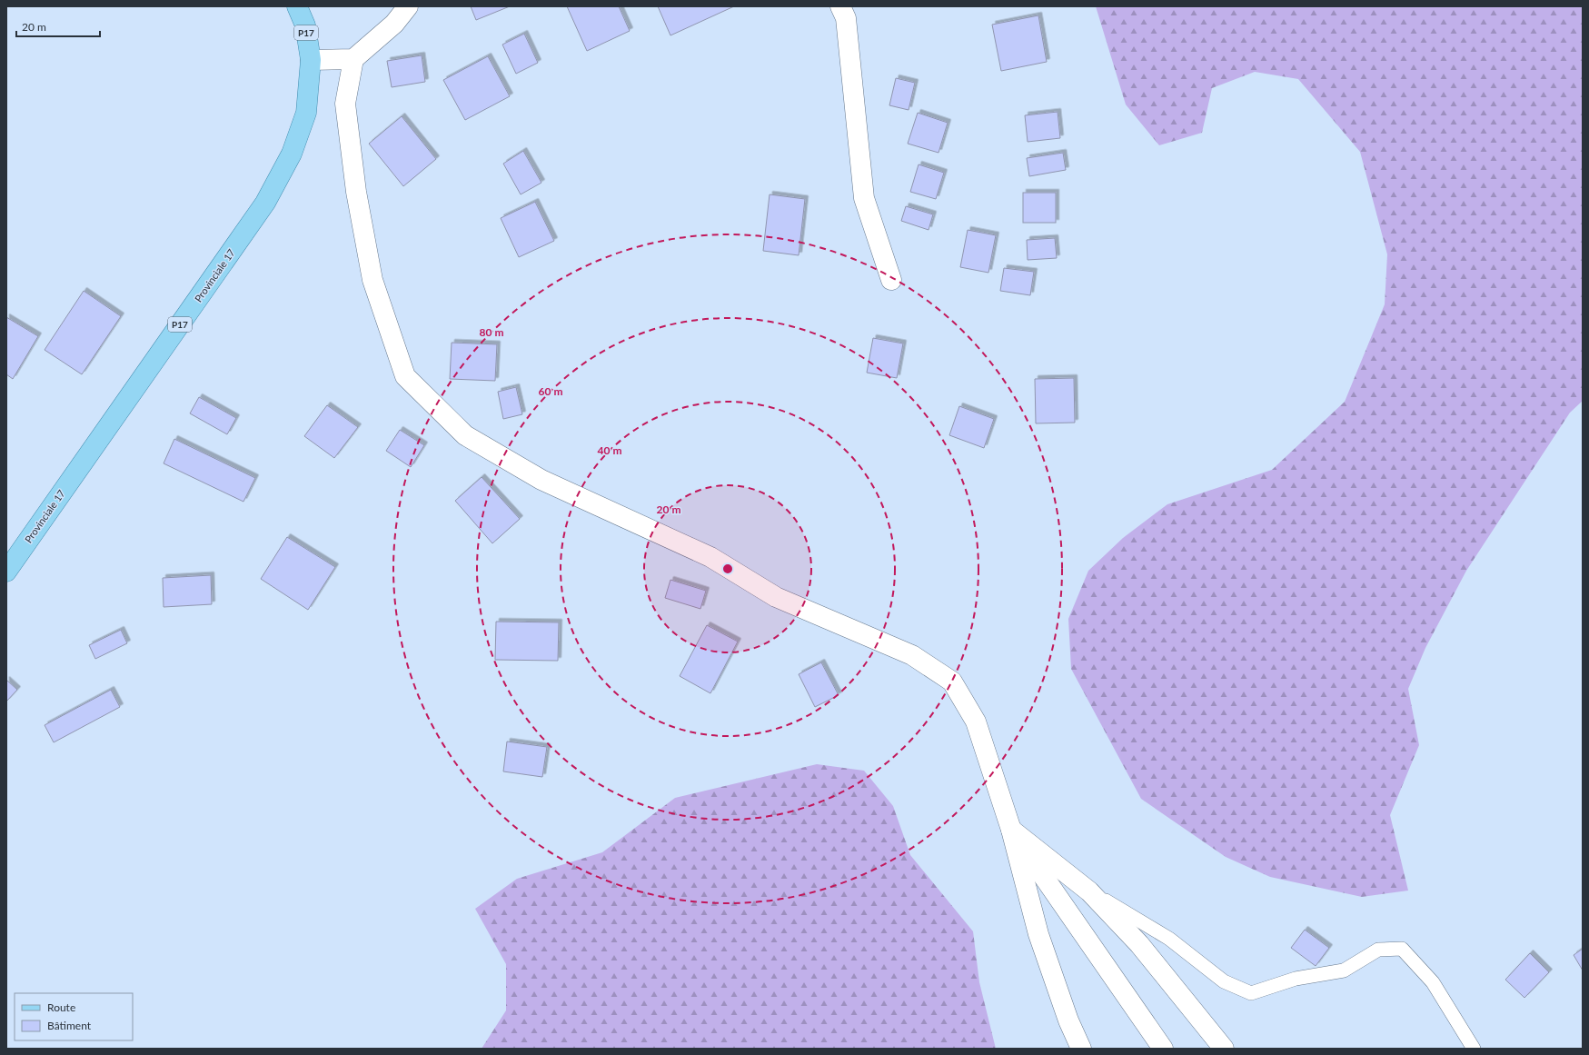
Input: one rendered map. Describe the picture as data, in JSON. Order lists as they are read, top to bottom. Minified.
{"streets":{"main road":["P17","Provinciale 17"]},"legend":["Route","Bâtiment"],"scale_bar":"20 m","rings":["80 m","60 m","40 m","20 m"]}
